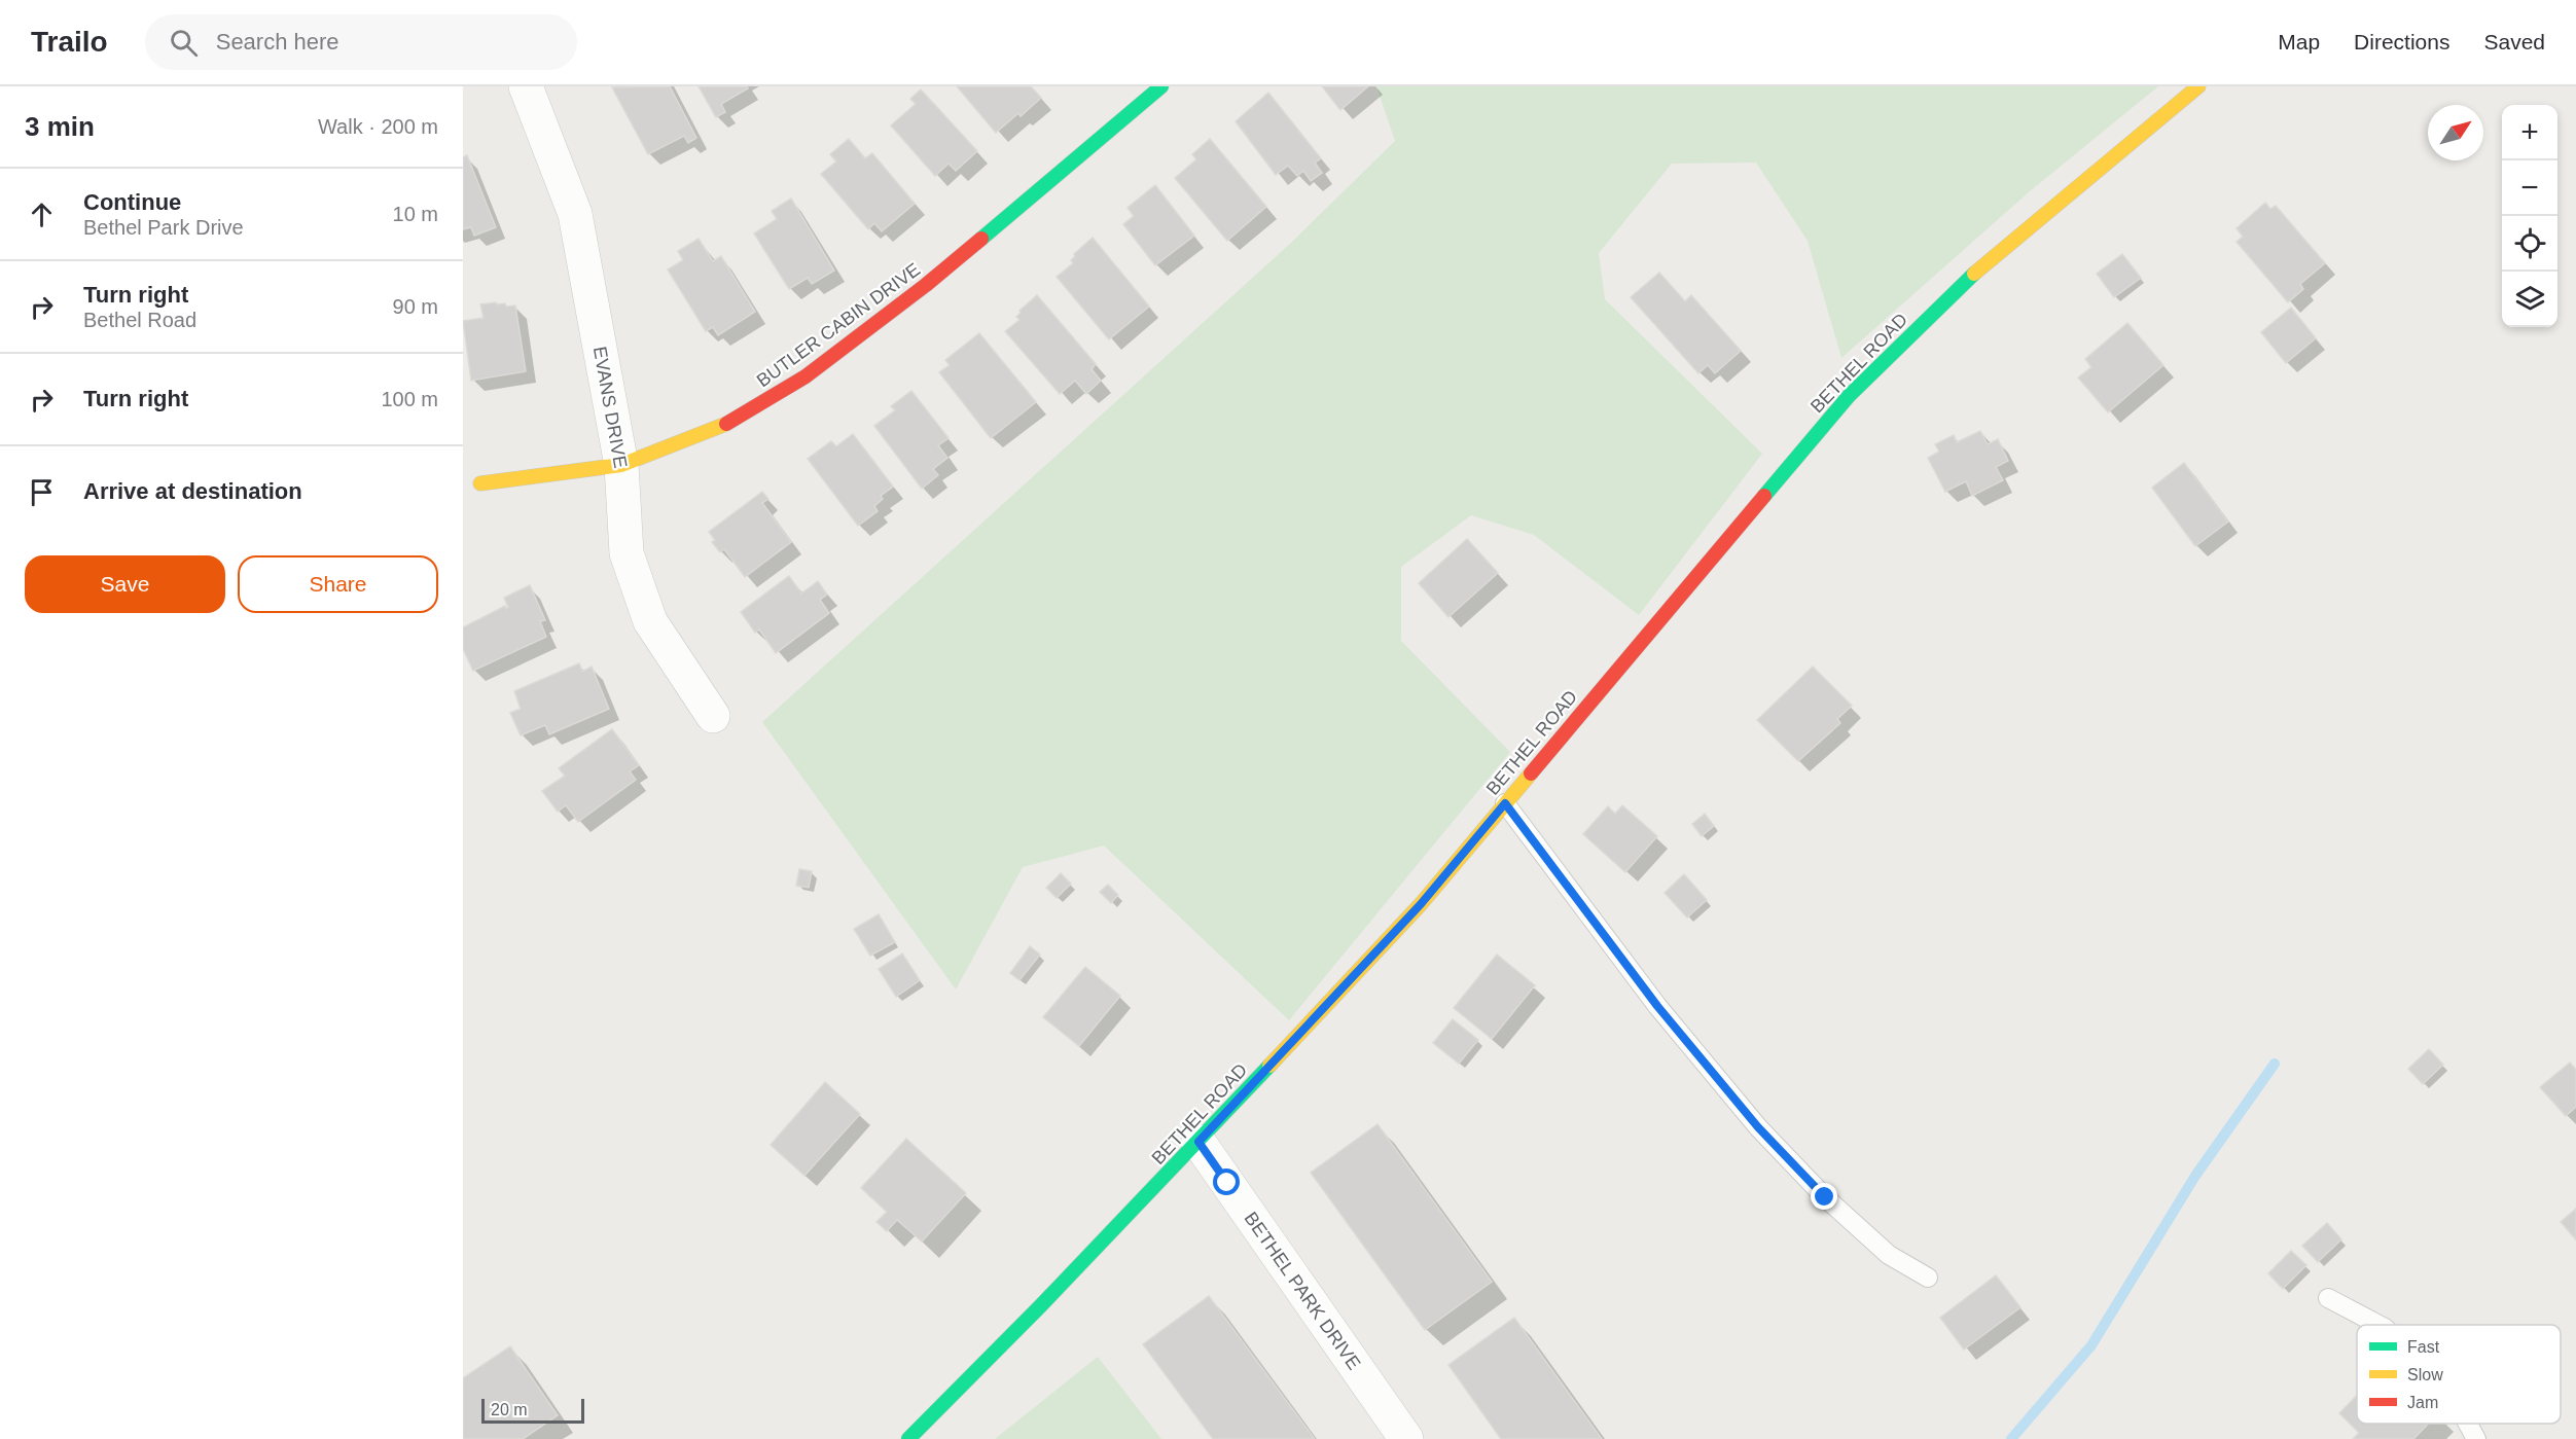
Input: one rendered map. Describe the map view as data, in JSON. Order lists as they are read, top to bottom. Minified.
{"streets":{"street":["BUTLER CABIN DRIVE","BETHEL ROAD","EVANS DRIVE","BETHEL PARK DRIVE"]},"crossings":[["BUTLER CABIN DRIVE","EVANS DRIVE"],["BETHEL ROAD","BETHEL PARK DRIVE"]],"legend":["Fast","Slow","Jam"],"scale_bar":"20 m","north":"top right","page":{"header":"Trailo","search":"Search here","nav":["Map","Directions","Saved"],"heading":["3 min","Walk · 200 m"],"map_buttons":["+","−"],"list":[["Continue","Bethel Park Drive","10 m"],["Turn right","Bethel Road","90 m"],["Turn right","100 m"],"Arrive at destination"],"buttons":["Save","Share"],"scale":"20 m"}}
